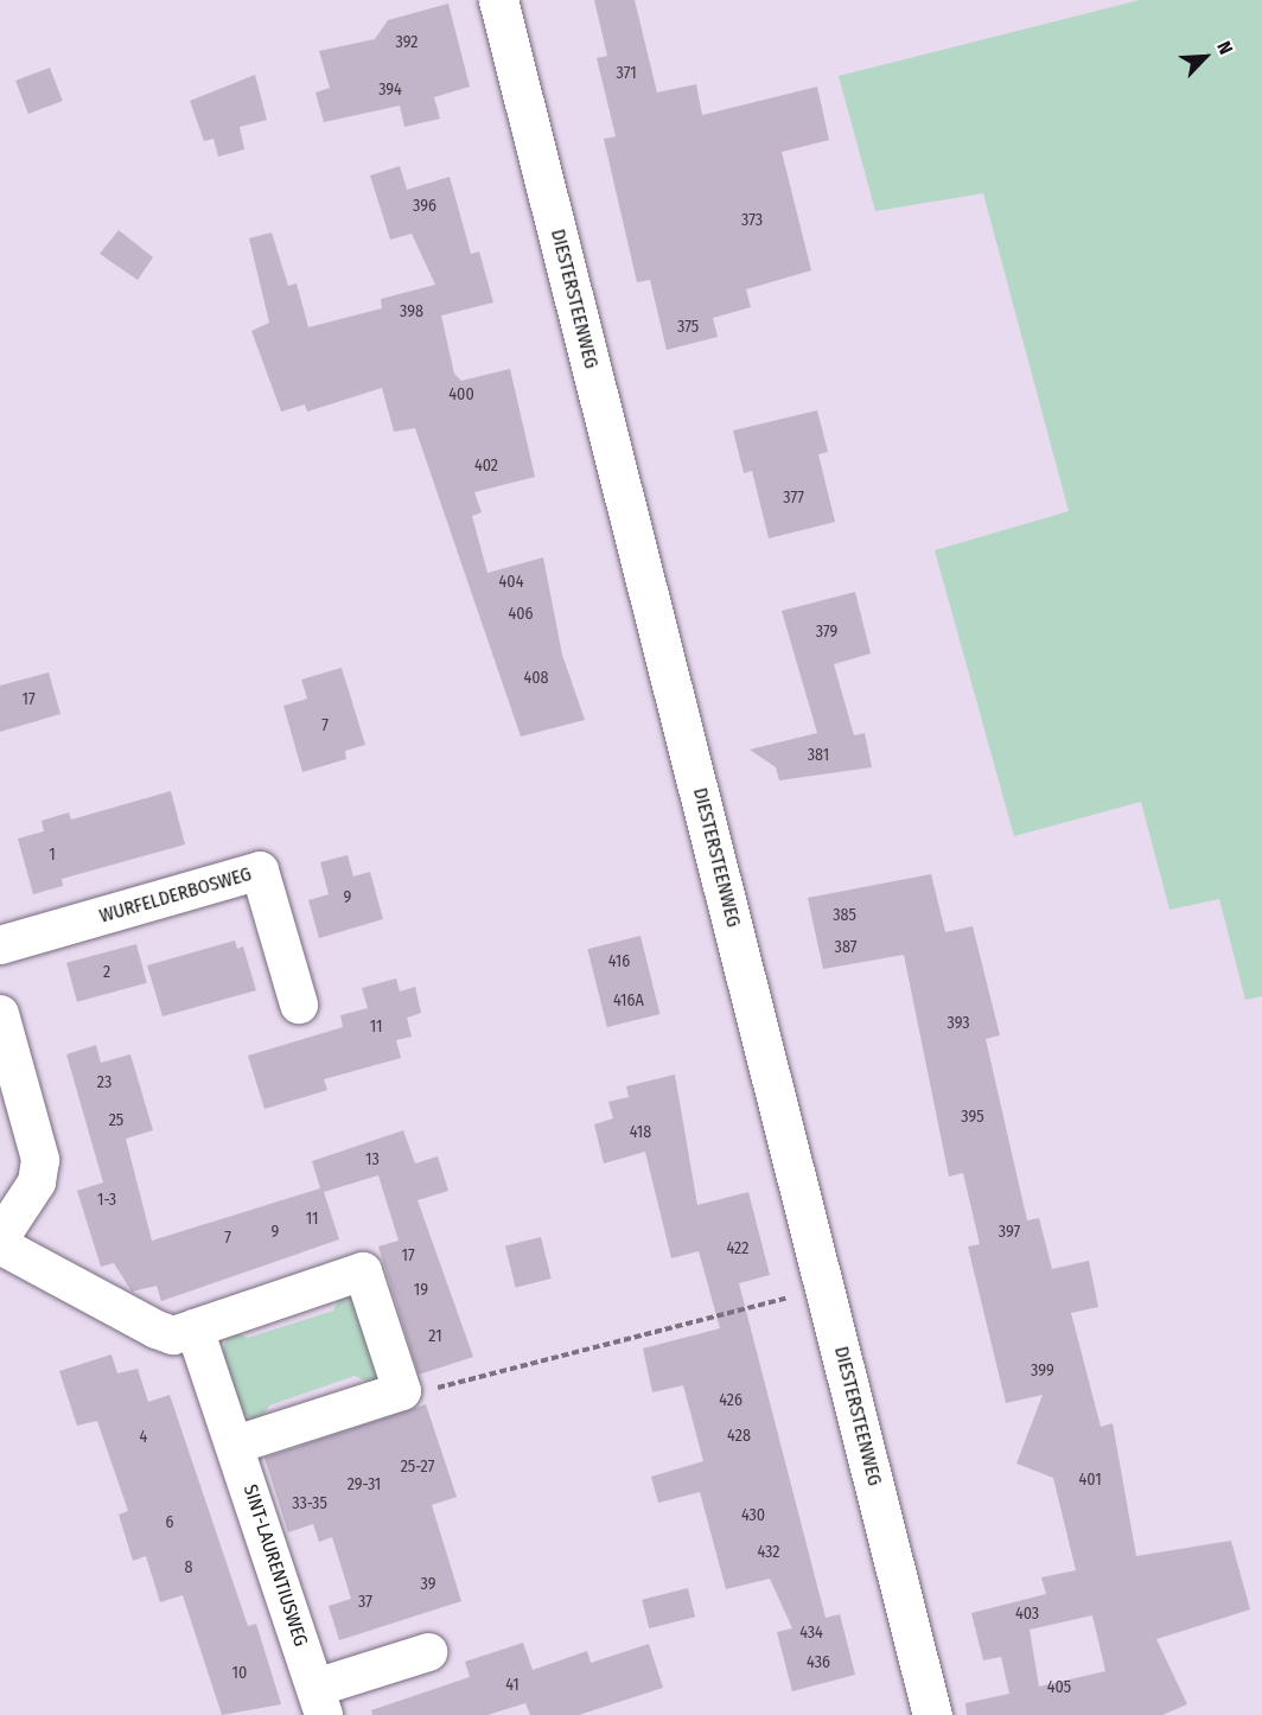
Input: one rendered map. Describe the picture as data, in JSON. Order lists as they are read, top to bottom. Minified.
{"streets":{"main road":["DIESTERSTEENWEG"],"street":["WURFELDERBOSWEG","SINT-LAURENTIUSWEG"]},"house_numbers":["392","371","394","396","373","398","375","400","402","377","404","406","379","408","17","7","381","1","9","385","387","416","2","416A","393","11","23","395","25","418","13","1-3","11","9","397","7","422","17","19","21","399","426","428","4","25-27","401","29-31","33-35","430","6","432","8","39","37","403","434","436","10","41","405"],"north":"top right"}
